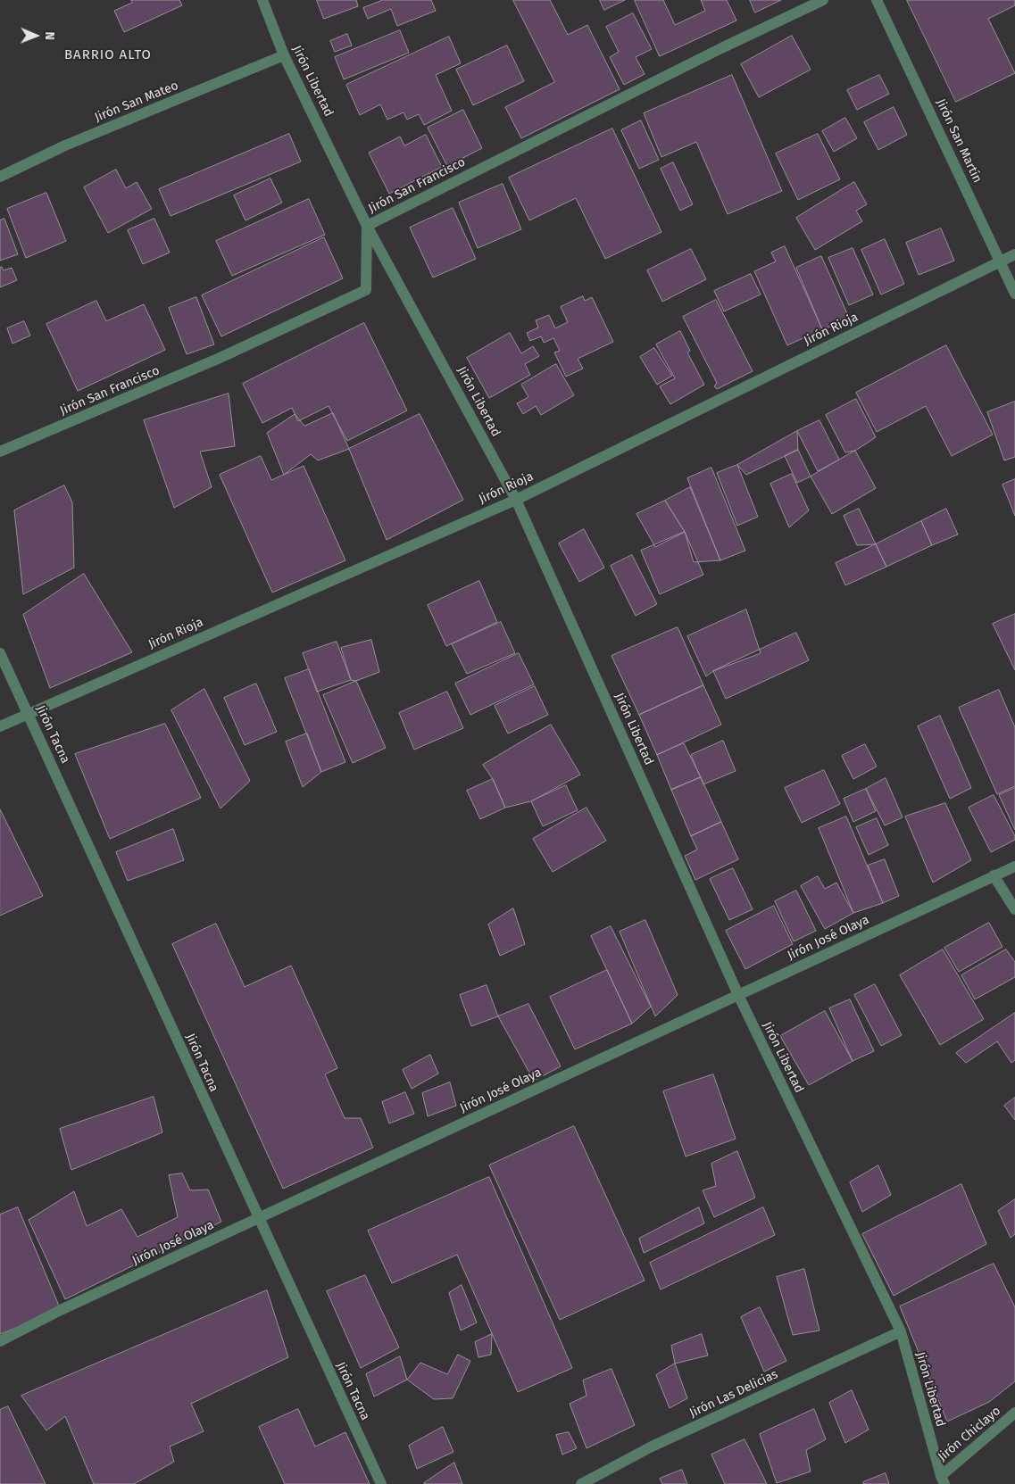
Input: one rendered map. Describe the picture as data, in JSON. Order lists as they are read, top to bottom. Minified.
{"streets":{"street":["Jirón Libertad","Jirón San Mateo","Jirón San Martín","Jirón San Francisco","Jirón Rioja","Jirón Tacna","Jirón José Olaya","Jirón Las Delicias","Jirón Chiclayo"]},"crossings":[["Jirón Libertad","Jirón San Mateo"],["Jirón Libertad","Jirón San Francisco"],["Jirón Libertad","Jirón Rioja"],["Jirón Libertad","Jirón José Olaya"],["Jirón Libertad","Jirón Las Delicias"],["Jirón Libertad","Jirón Chiclayo"],["Jirón San Martín","Jirón Rioja"],["Jirón Rioja","Jirón Tacna"],["Jirón Tacna","Jirón José Olaya"]],"districts":["BARRIO ALTO"],"north":"right"}
